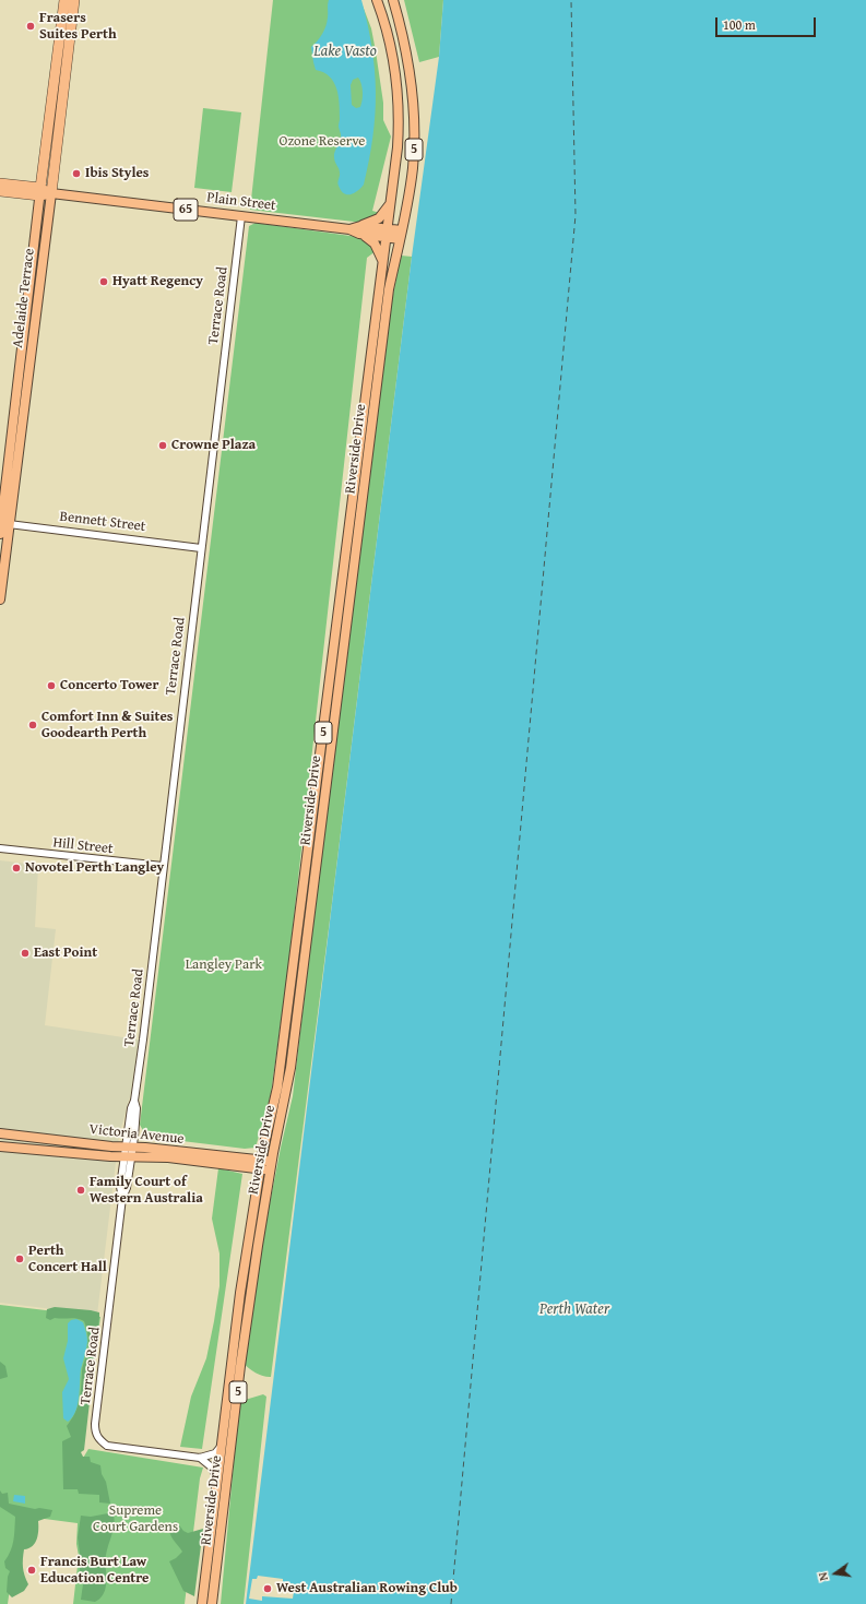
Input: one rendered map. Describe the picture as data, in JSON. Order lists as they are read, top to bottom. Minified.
{"streets":{"highway":["Plain Street","65","Adelaide Terrace"],"main road":["5","Riverside Drive","Victoria Avenue"],"street":["Terrace Road","Bennett Street","Hill Street"]},"crossings":[["Plain Street","Adelaide Terrace"],["Plain Street","Terrace Road"],["Plain Street","Riverside Drive"],["Adelaide Terrace","Bennett Street"],["Terrace Road","Bennett Street"],["Terrace Road","Hill Street"],["Terrace Road","Victoria Avenue"],["Riverside Drive","Victoria Avenue"]],"water":["Lake Vasto","Perth Water"],"parks":["Ozone Reserve","Langley Park","Supreme Court Gardens"],"places":["Frasers Suites Perth","Ibis Styles","Hyatt Regency","Crowne Plaza","Concerto Tower","Comfort Inn & Suites Goodearth Perth","Novotel Perth Langley","East Point","Family Court of Western Australia","Perth Concert Hall","Francis Burt Law Education Centre","West Australian Rowing Club"],"scale_bar":"100 m","north":"left"}
